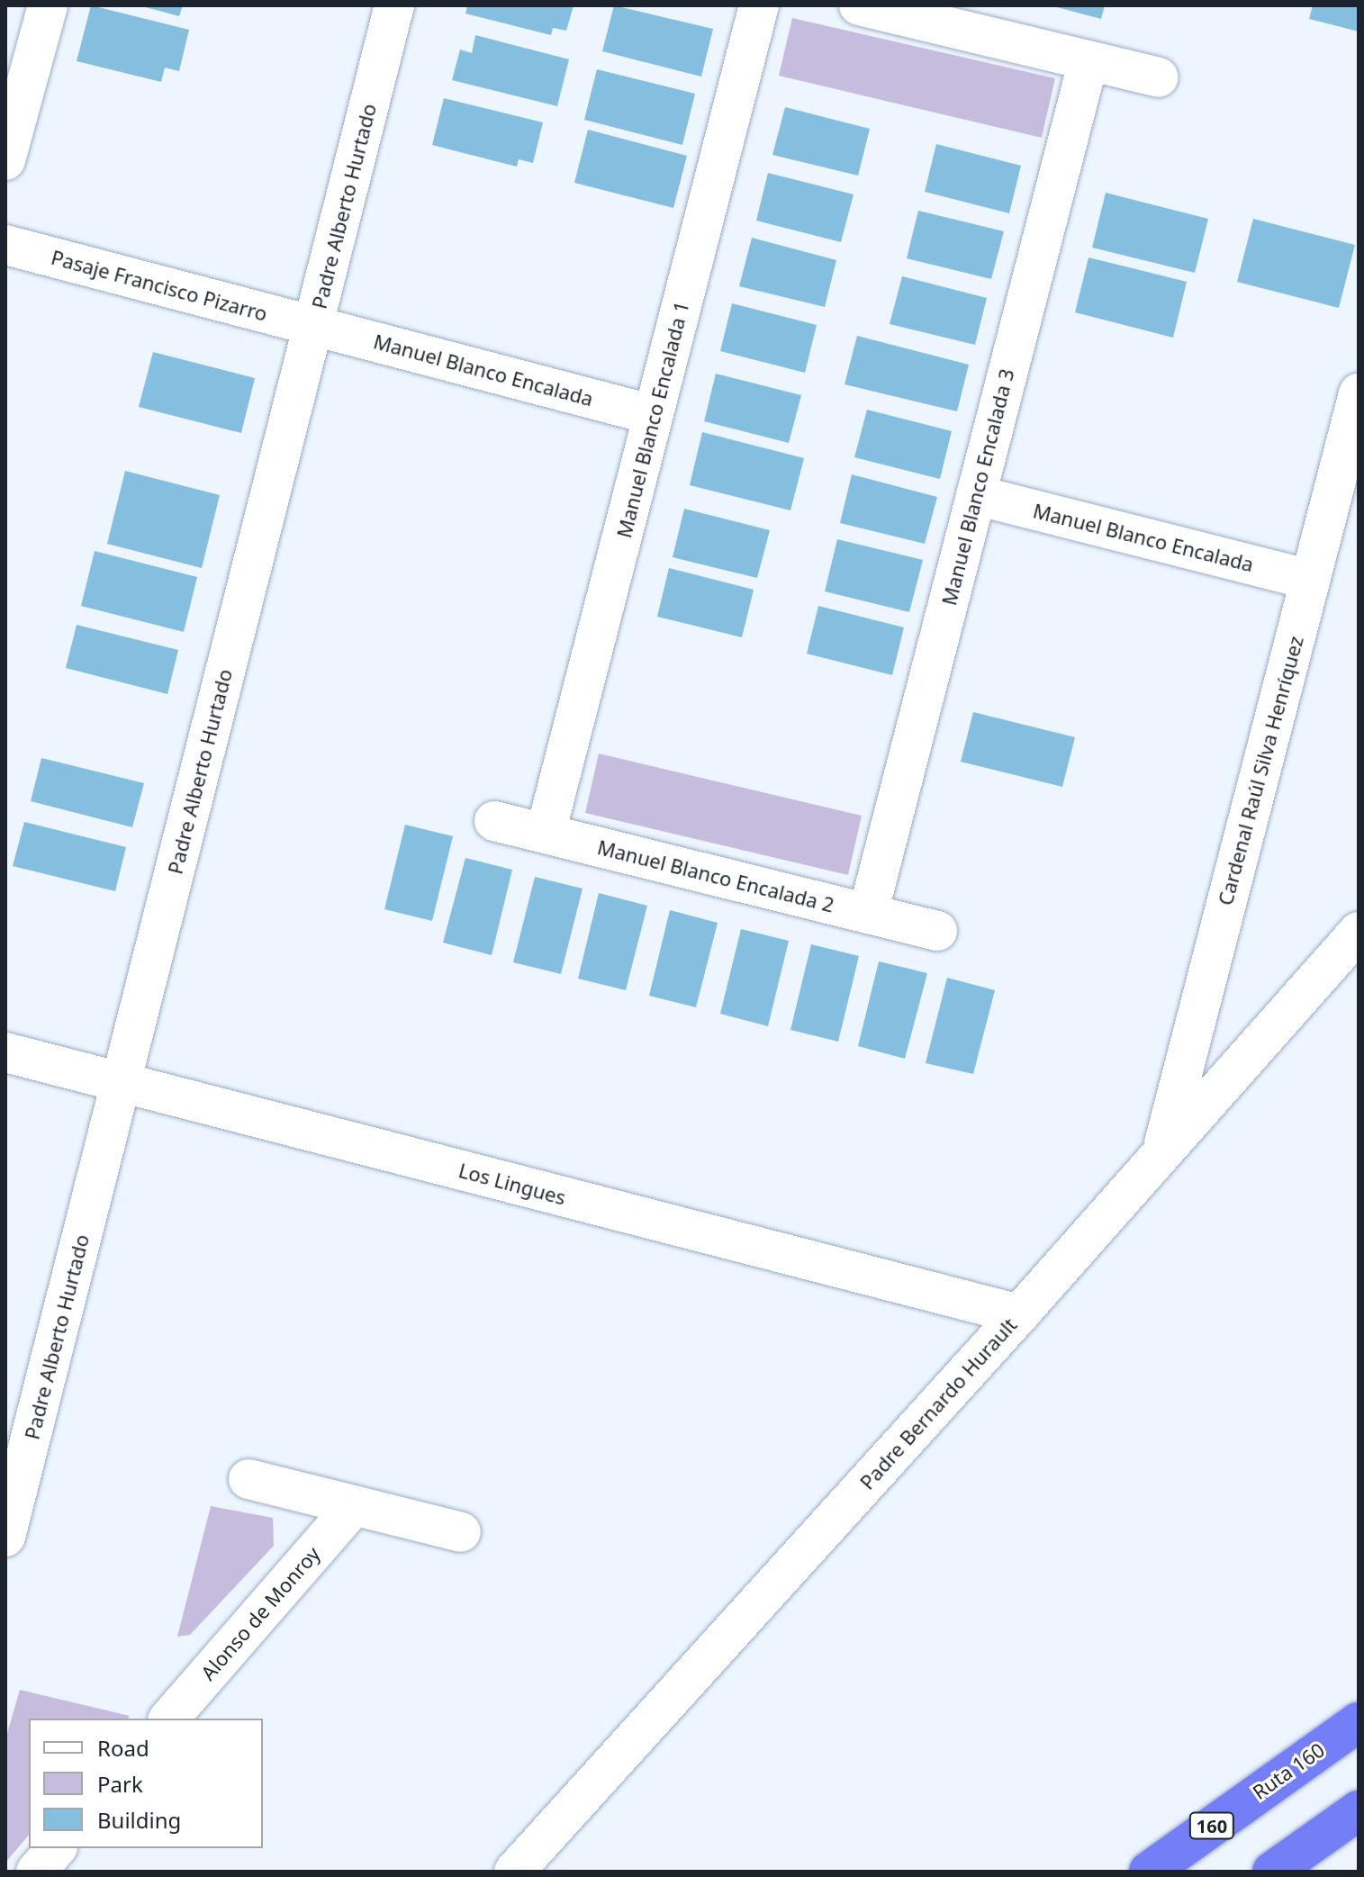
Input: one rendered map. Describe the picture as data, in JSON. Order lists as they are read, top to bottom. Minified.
{"streets":{"highway":["Ruta 160","160"],"street":["Padre Alberto Hurtado","Pasaje Francisco Pizarro","Manuel Blanco Encalada","Manuel Blanco Encalada 1","Manuel Blanco Encalada 3","Cardenal Raúl Silva Henríquez","Manuel Blanco Encalada 2","Los Lingues","Padre Bernardo Hurault","Alonso de Monroy"]},"crossings":[["Padre Alberto Hurtado","Pasaje Francisco Pizarro"],["Padre Alberto Hurtado","Manuel Blanco Encalada"],["Padre Alberto Hurtado","Los Lingues"],["Pasaje Francisco Pizarro","Manuel Blanco Encalada"],["Manuel Blanco Encalada","Manuel Blanco Encalada 1"],["Manuel Blanco Encalada","Manuel Blanco Encalada 3"],["Manuel Blanco Encalada","Cardenal Raúl Silva Henríquez"],["Manuel Blanco Encalada 1","Manuel Blanco Encalada 2"],["Manuel Blanco Encalada 3","Manuel Blanco Encalada 2"],["Cardenal Raúl Silva Henríquez","Padre Bernardo Hurault"],["Los Lingues","Padre Bernardo Hurault"]],"legend":["Road","Park","Building"]}
